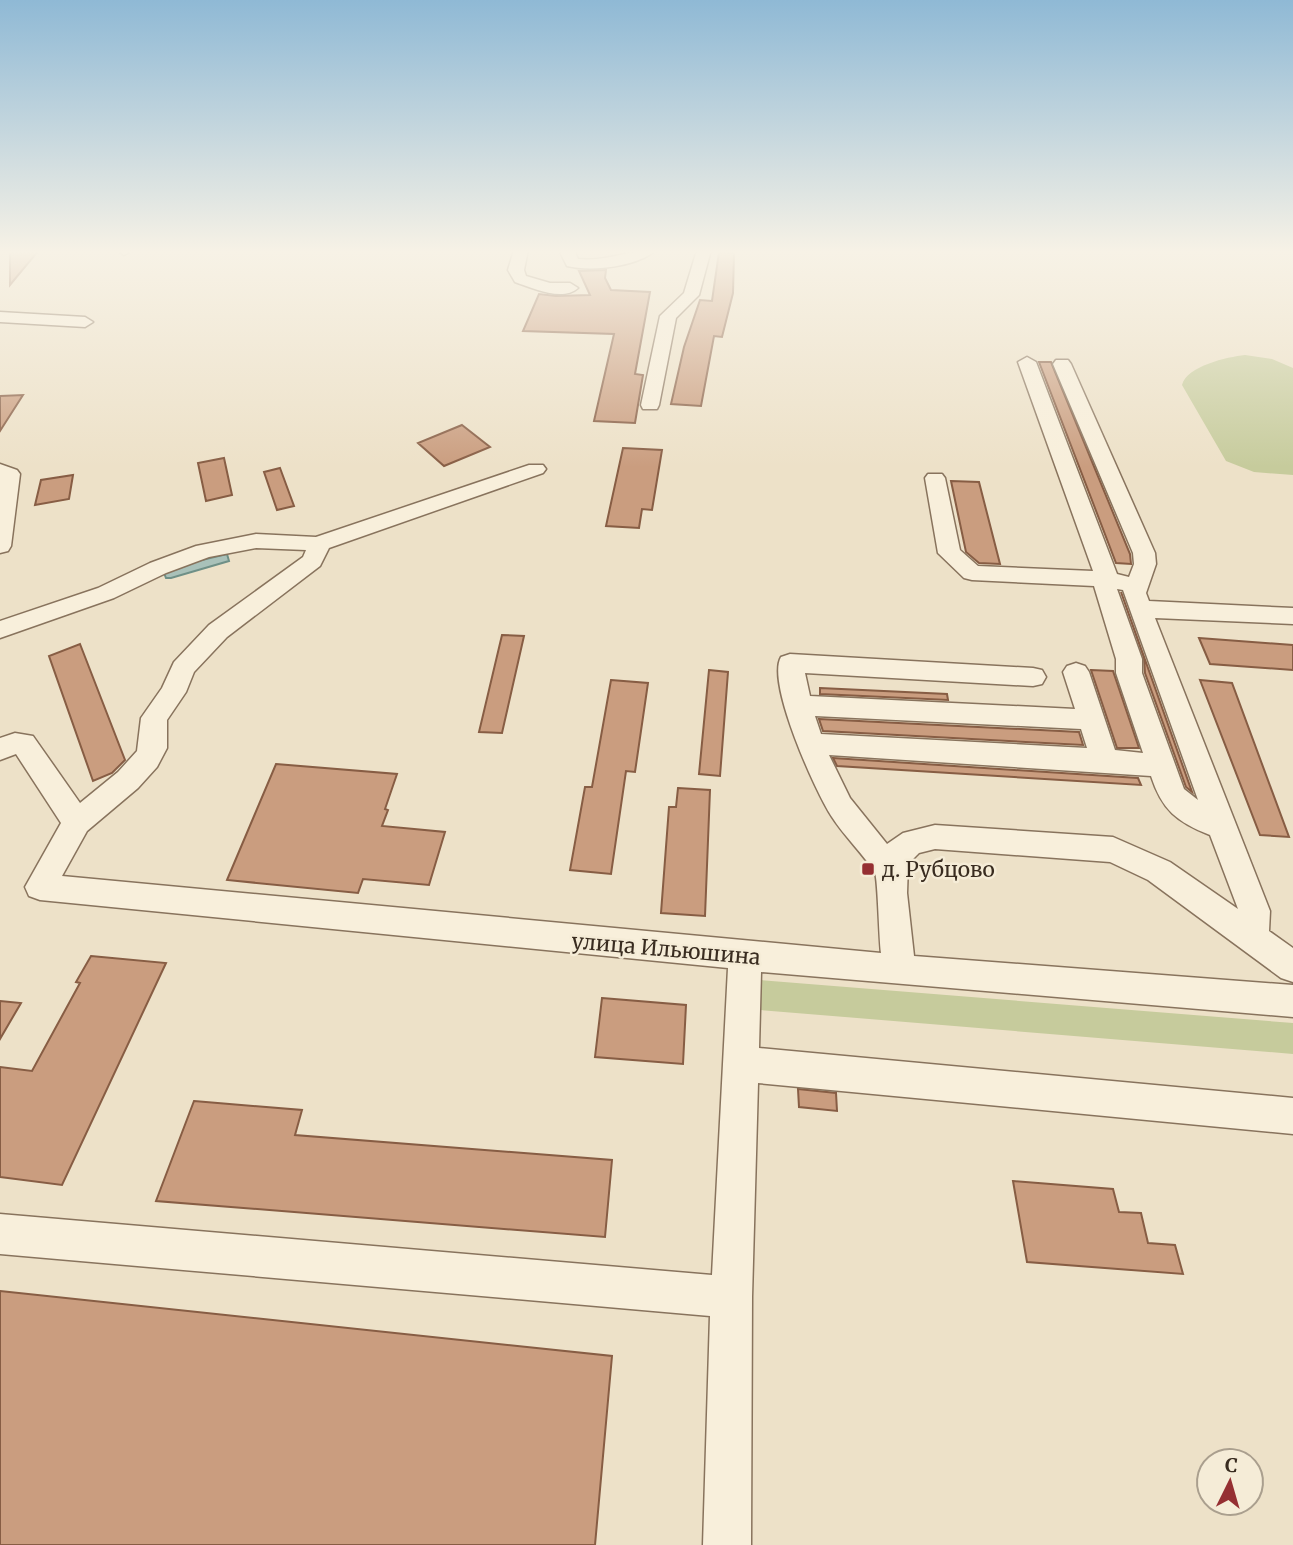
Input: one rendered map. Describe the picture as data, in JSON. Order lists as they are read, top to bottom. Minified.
{"streets":{"street":["улица Ильюшина"]},"places":{"transit":["д. Рубцово"]},"north":"top"}
